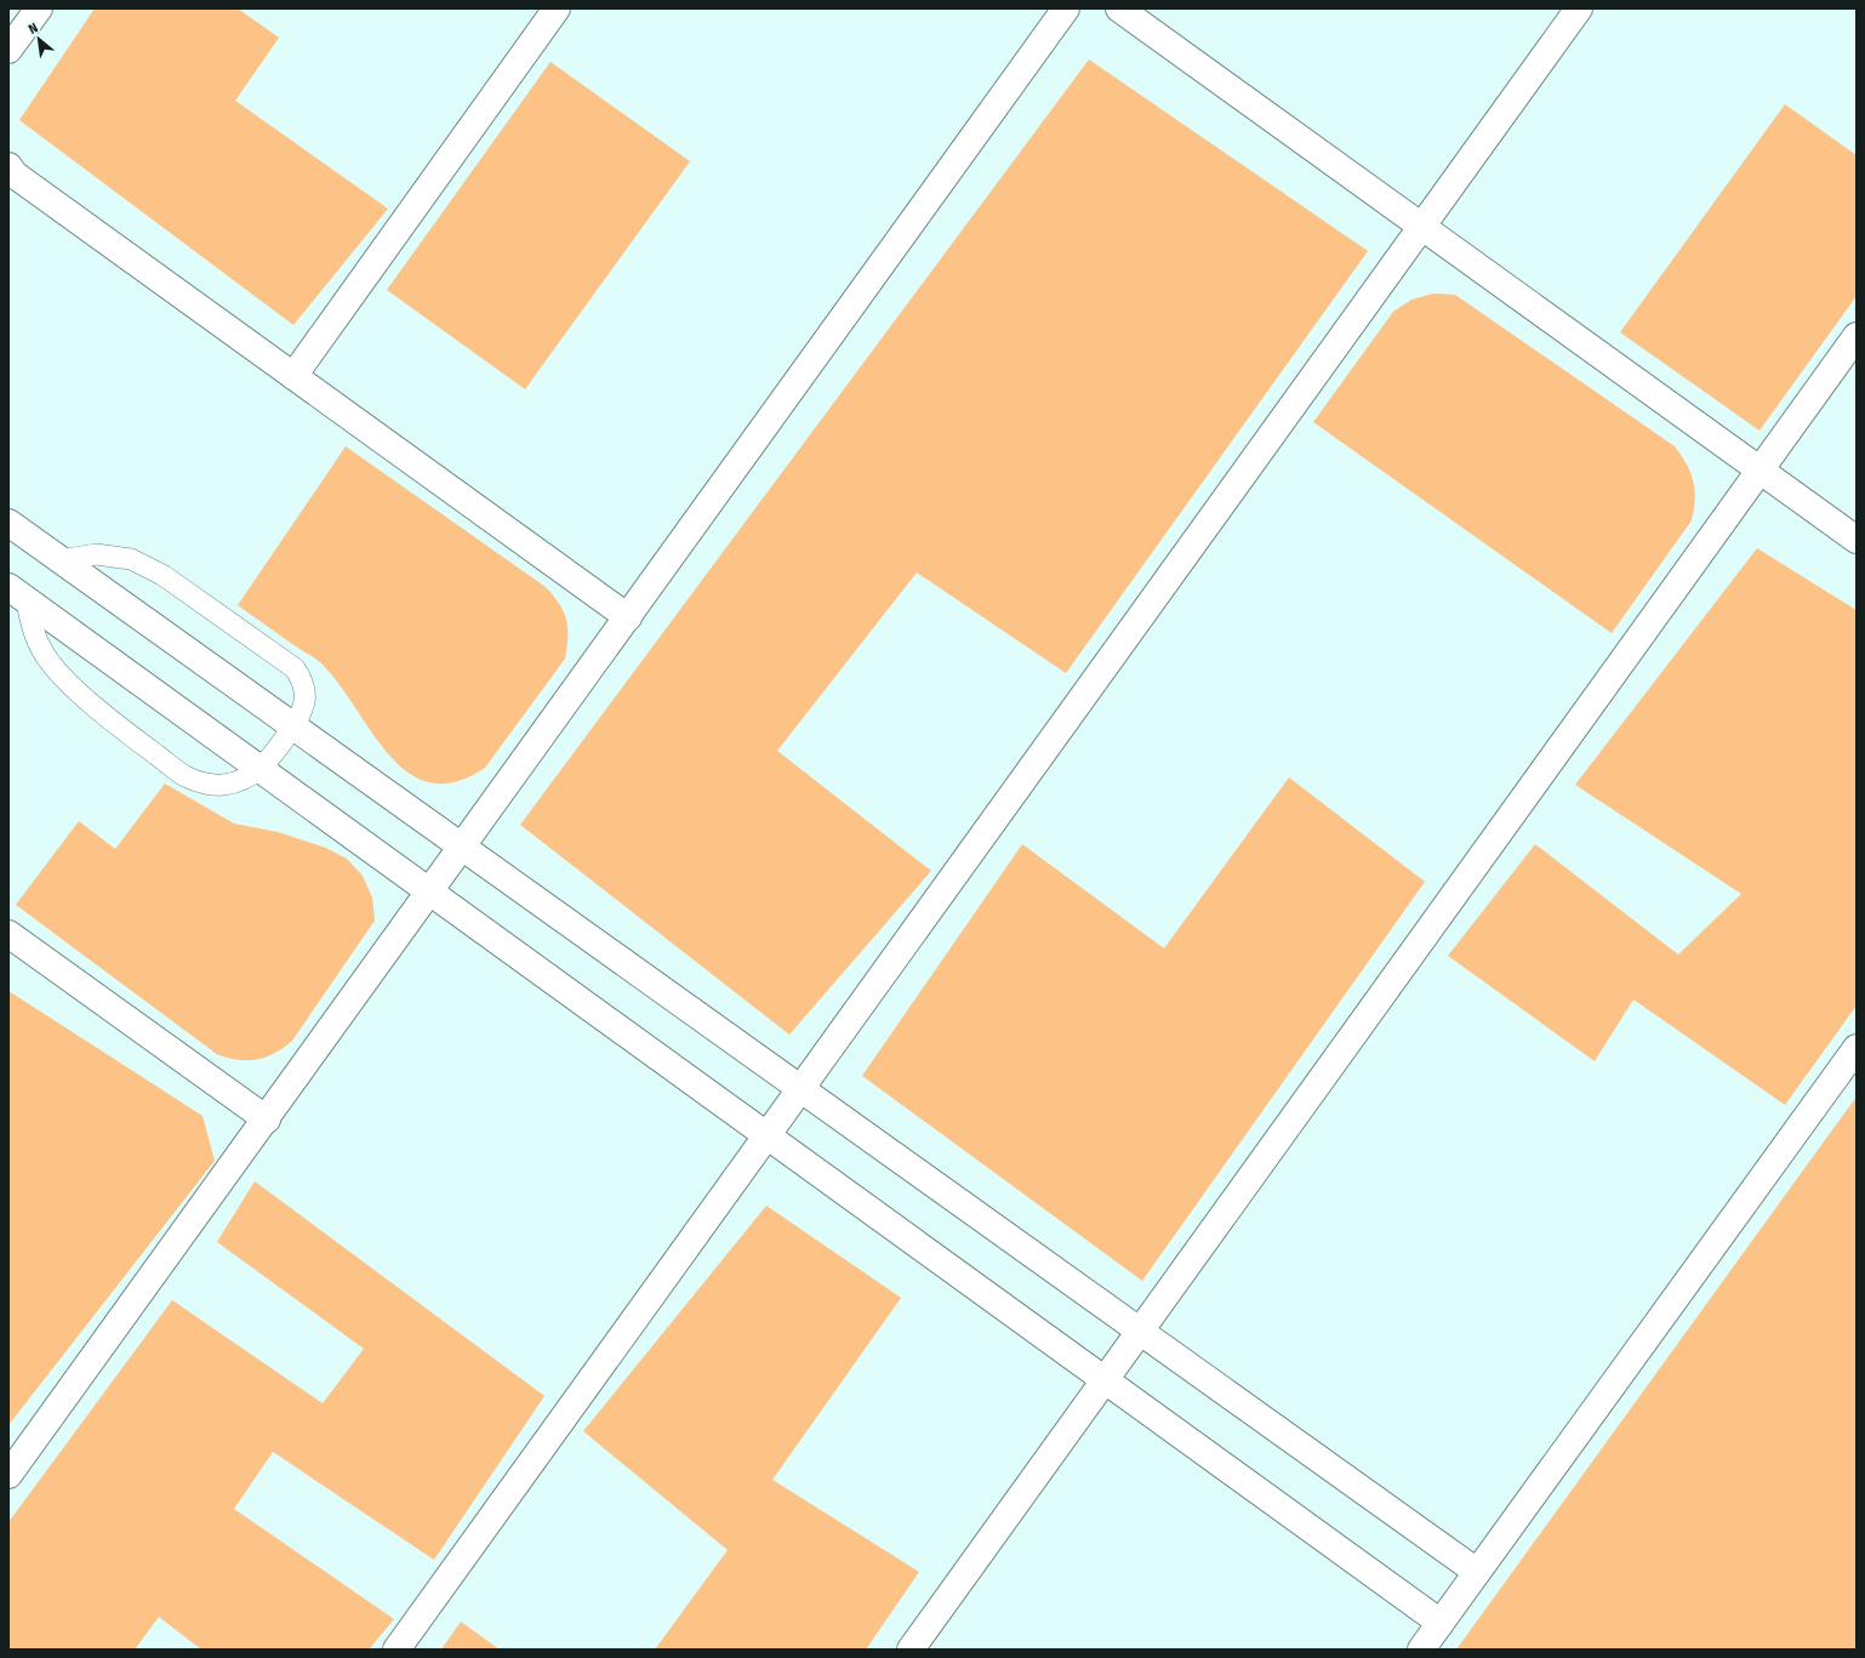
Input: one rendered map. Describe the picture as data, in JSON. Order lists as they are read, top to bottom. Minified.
{"north":"top left"}
